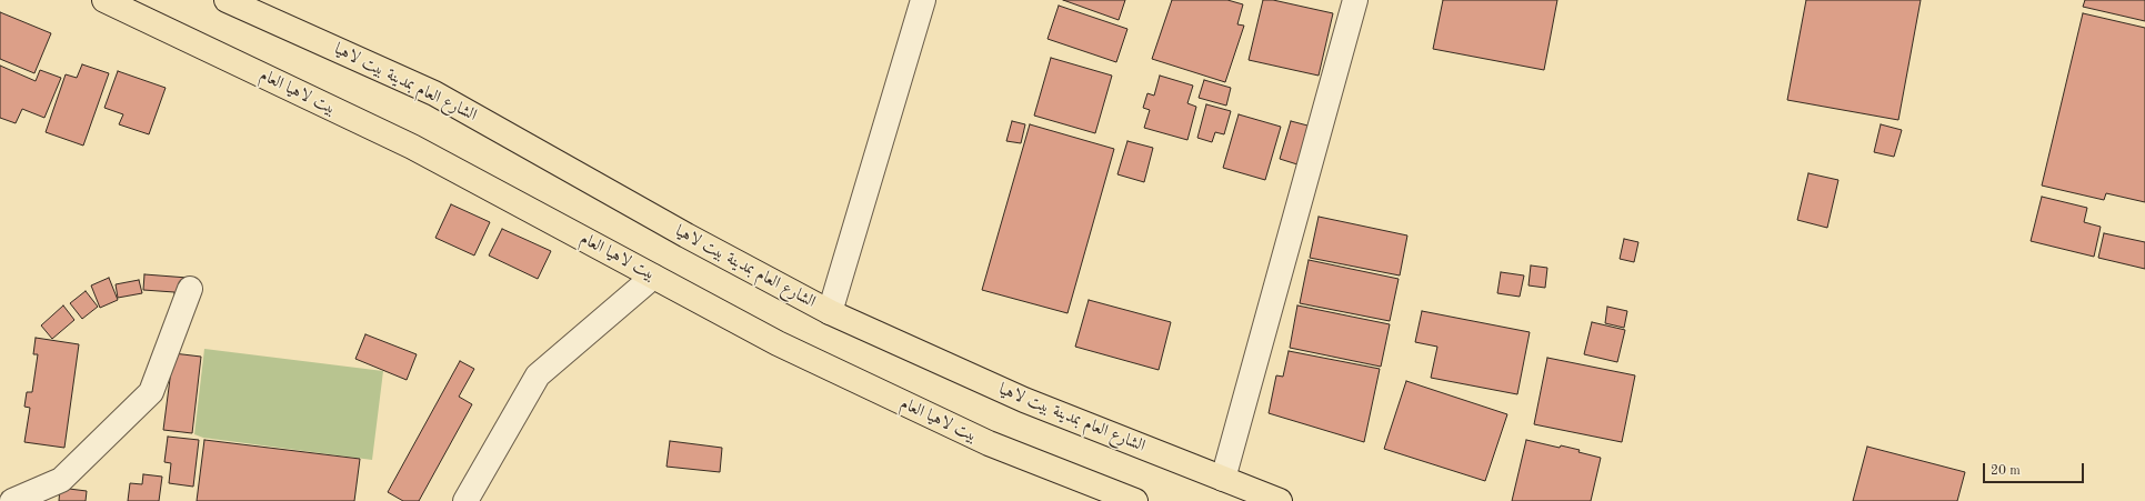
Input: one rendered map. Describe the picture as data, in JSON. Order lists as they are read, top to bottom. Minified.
{"streets":{"main road":["الشارع العام بمدينة بيت لاهيا","بيت لاهيا العام"]},"scale_bar":"20 m"}
